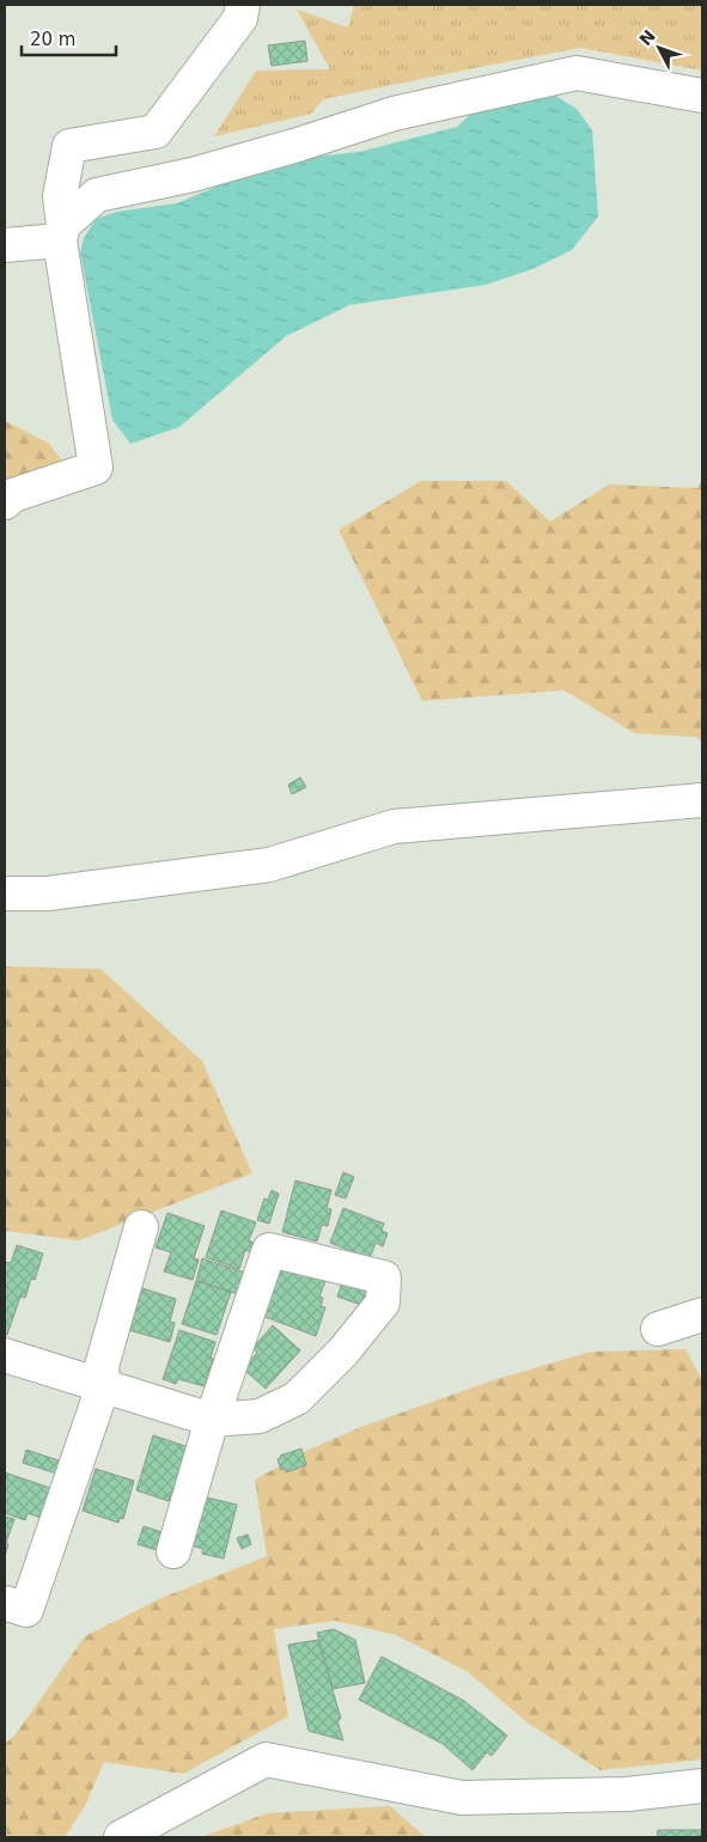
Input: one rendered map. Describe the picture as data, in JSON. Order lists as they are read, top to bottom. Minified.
{"scale_bar":"20 m","north":"top left"}
